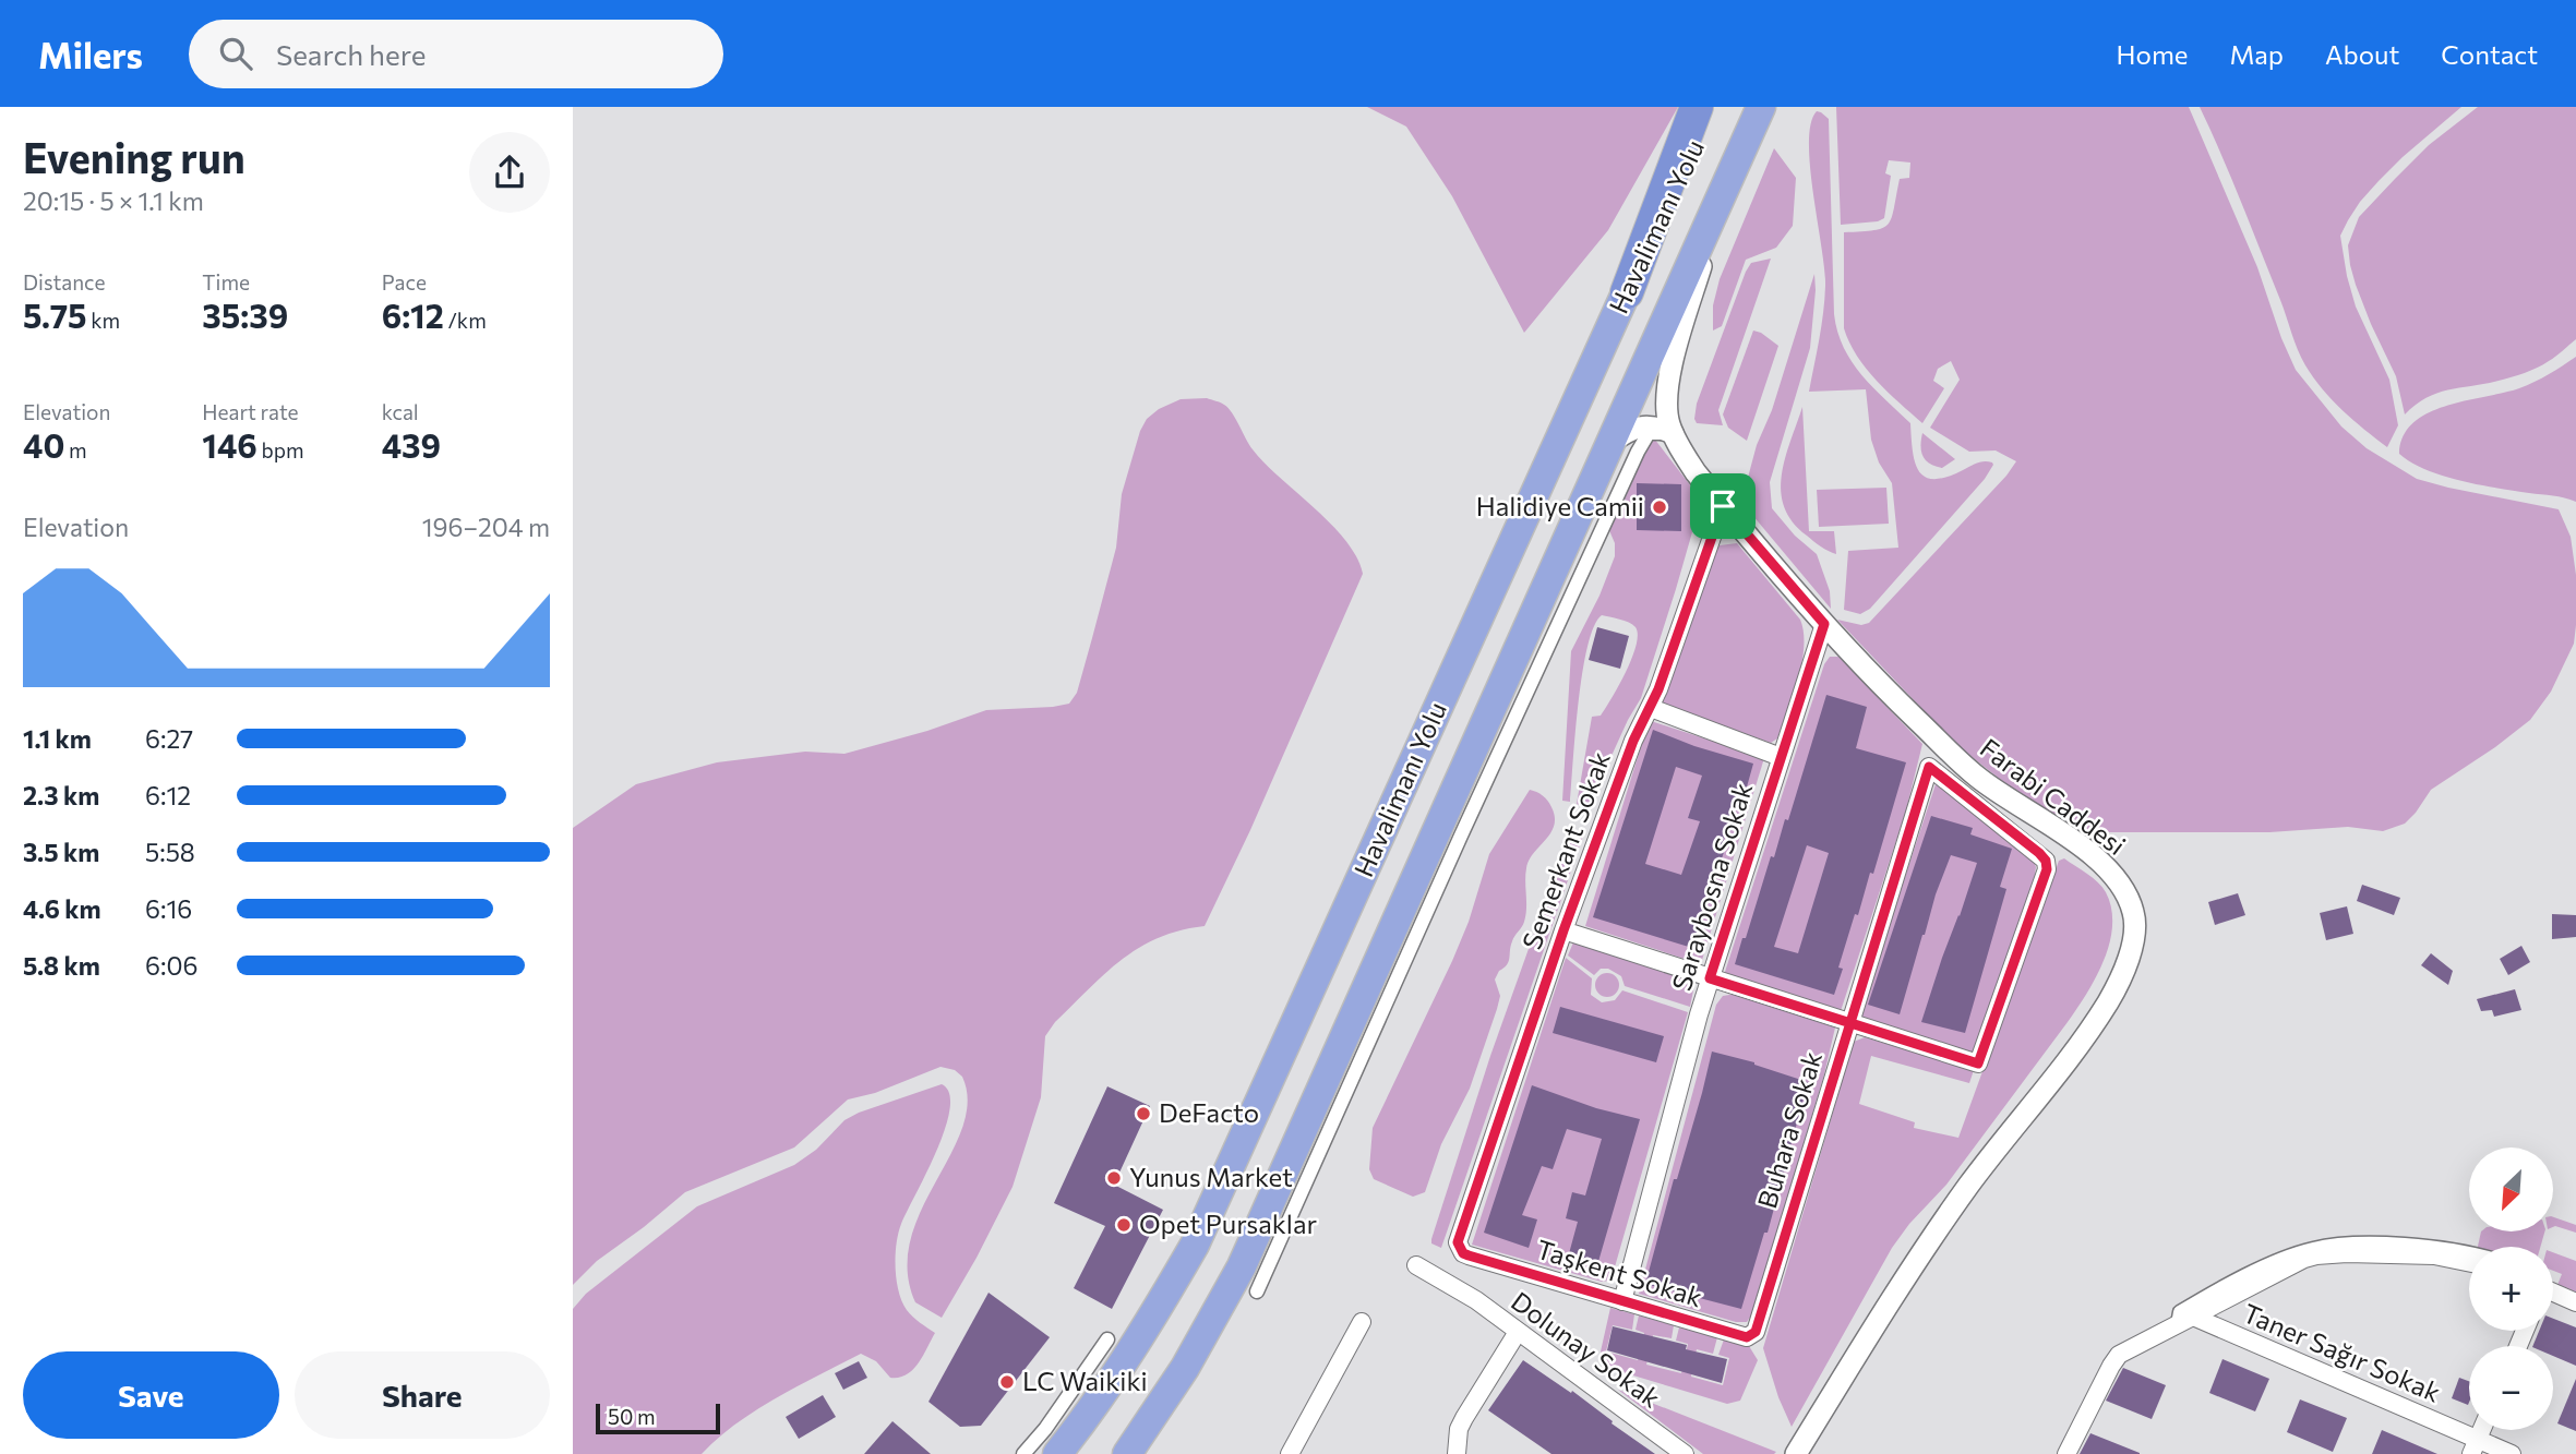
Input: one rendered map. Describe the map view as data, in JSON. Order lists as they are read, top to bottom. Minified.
{"streets":{"highway":["Havalimanı Yolu"],"street":["Farabi Caddesi","Semerkant Sokak","Saraybosna Sokak","Buhara Sokak","Taşkent Sokak","Dolunay Sokak","Taner Sağır Sokak"]},"crossings":[["Havalimanı Yolu","Farabi Caddesi"],["Farabi Caddesi","Semerkant Sokak"],["Farabi Caddesi","Saraybosna Sokak"],["Semerkant Sokak","Taşkent Sokak"],["Saraybosna Sokak","Taşkent Sokak"],["Buhara Sokak","Taşkent Sokak"]],"places":["Halidiye Camii","DeFacto","Yunus Market","Opet Pursaklar","LC Waikiki"],"scale_bar":"50 m","north":"bottom left","page":{"header":"Milers","search":"Search here","nav":["Home","Map","About","Contact"],"heading":["Evening run","20:15 · 5 × 1.1 km"],"stats":[["Distance","5.75 km"],["Time","35:39"],["Pace","6:12 /km"],["Elevation","40 m"],["Heart rate","146 bpm"],["kcal","439"]],"chart":["Elevation","196–204 m"],"list":[{"name":"1.1 km","note":"6:27"},{"name":"2.3 km","note":"6:12"},{"name":"3.5 km","note":"5:58"},{"name":"4.6 km","note":"6:16"},{"name":"5.8 km","note":"6:06"}],"map_buttons":["+","−"],"buttons":["Save","Share"],"scale":"50 m"}}
